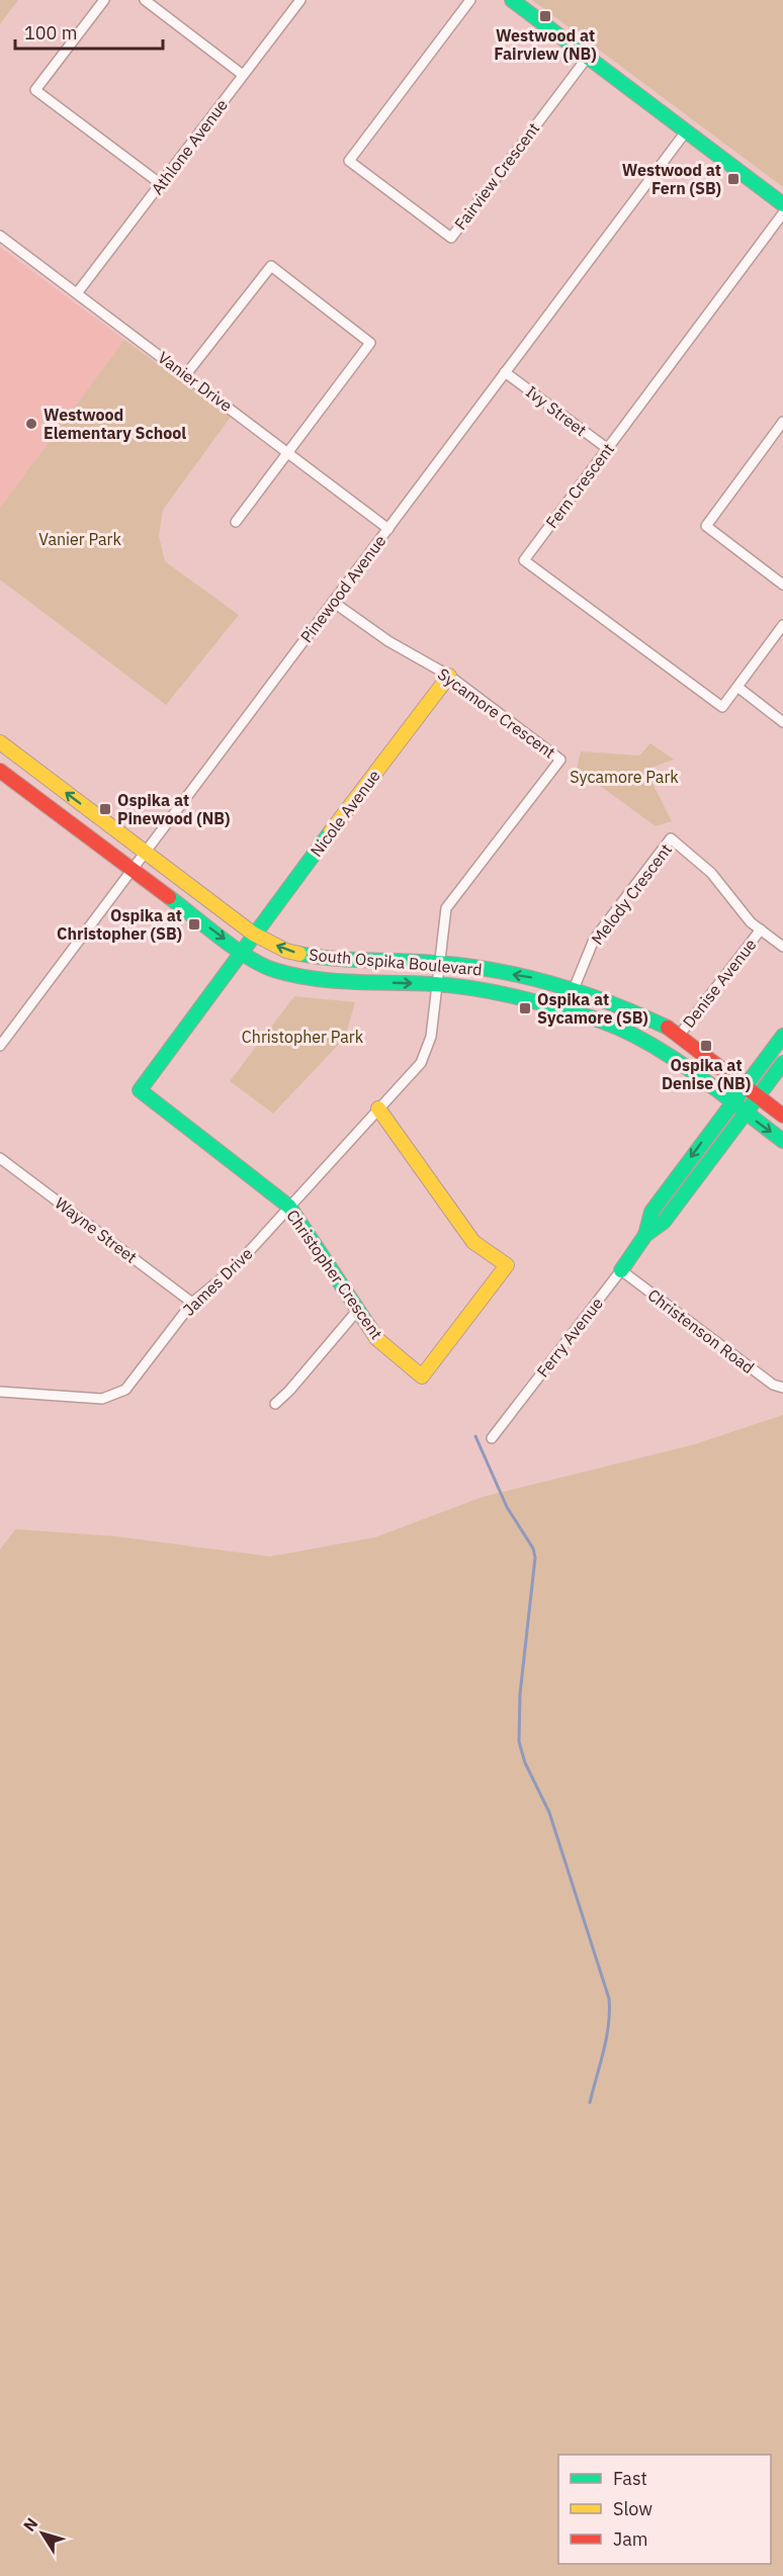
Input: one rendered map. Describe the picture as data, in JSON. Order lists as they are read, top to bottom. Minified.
{"streets":{"street":["Athlone Avenue","Fairview Crescent","Vanier Drive","Ivy Street","Fern Crescent","Pinewood Avenue","Sycamore Crescent","Nicole Avenue","Melody Crescent","South Ospika Boulevard","Denise Avenue","Wayne Street","Christopher Crescent","James Drive","Christenson Road","Ferry Avenue"]},"crossings":[["Athlone Avenue","Vanier Drive"],["Vanier Drive","Pinewood Avenue"],["Ivy Street","Fern Crescent"],["Ivy Street","Pinewood Avenue"],["Pinewood Avenue","Sycamore Crescent"],["Pinewood Avenue","South Ospika Boulevard"],["Sycamore Crescent","Nicole Avenue"],["Sycamore Crescent","South Ospika Boulevard"],["Sycamore Crescent","James Drive"],["Nicole Avenue","South Ospika Boulevard"],["Nicole Avenue","Christopher Crescent"],["Melody Crescent","South Ospika Boulevard"],["Melody Crescent","Denise Avenue"],["South Ospika Boulevard","Denise Avenue"],["South Ospika Boulevard","Christopher Crescent"],["South Ospika Boulevard","James Drive"],["South Ospika Boulevard","Ferry Avenue"],["Wayne Street","James Drive"],["Christopher Crescent","James Drive"],["Christenson Road","Ferry Avenue"]],"parks":["Vanier Park","Sycamore Park","Christopher Park"],"places":{"transit":["Westwood at Fairview (NB)","Westwood at Fern (SB)","Ospika at Pinewood (NB)","Ospika at Christopher (SB)","Ospika at Sycamore (SB)","Ospika at Denise (NB)"],"other":["Westwood Elementary School"]},"legend":["Fast","Slow","Jam"],"scale_bar":"100 m","north":"top left"}
